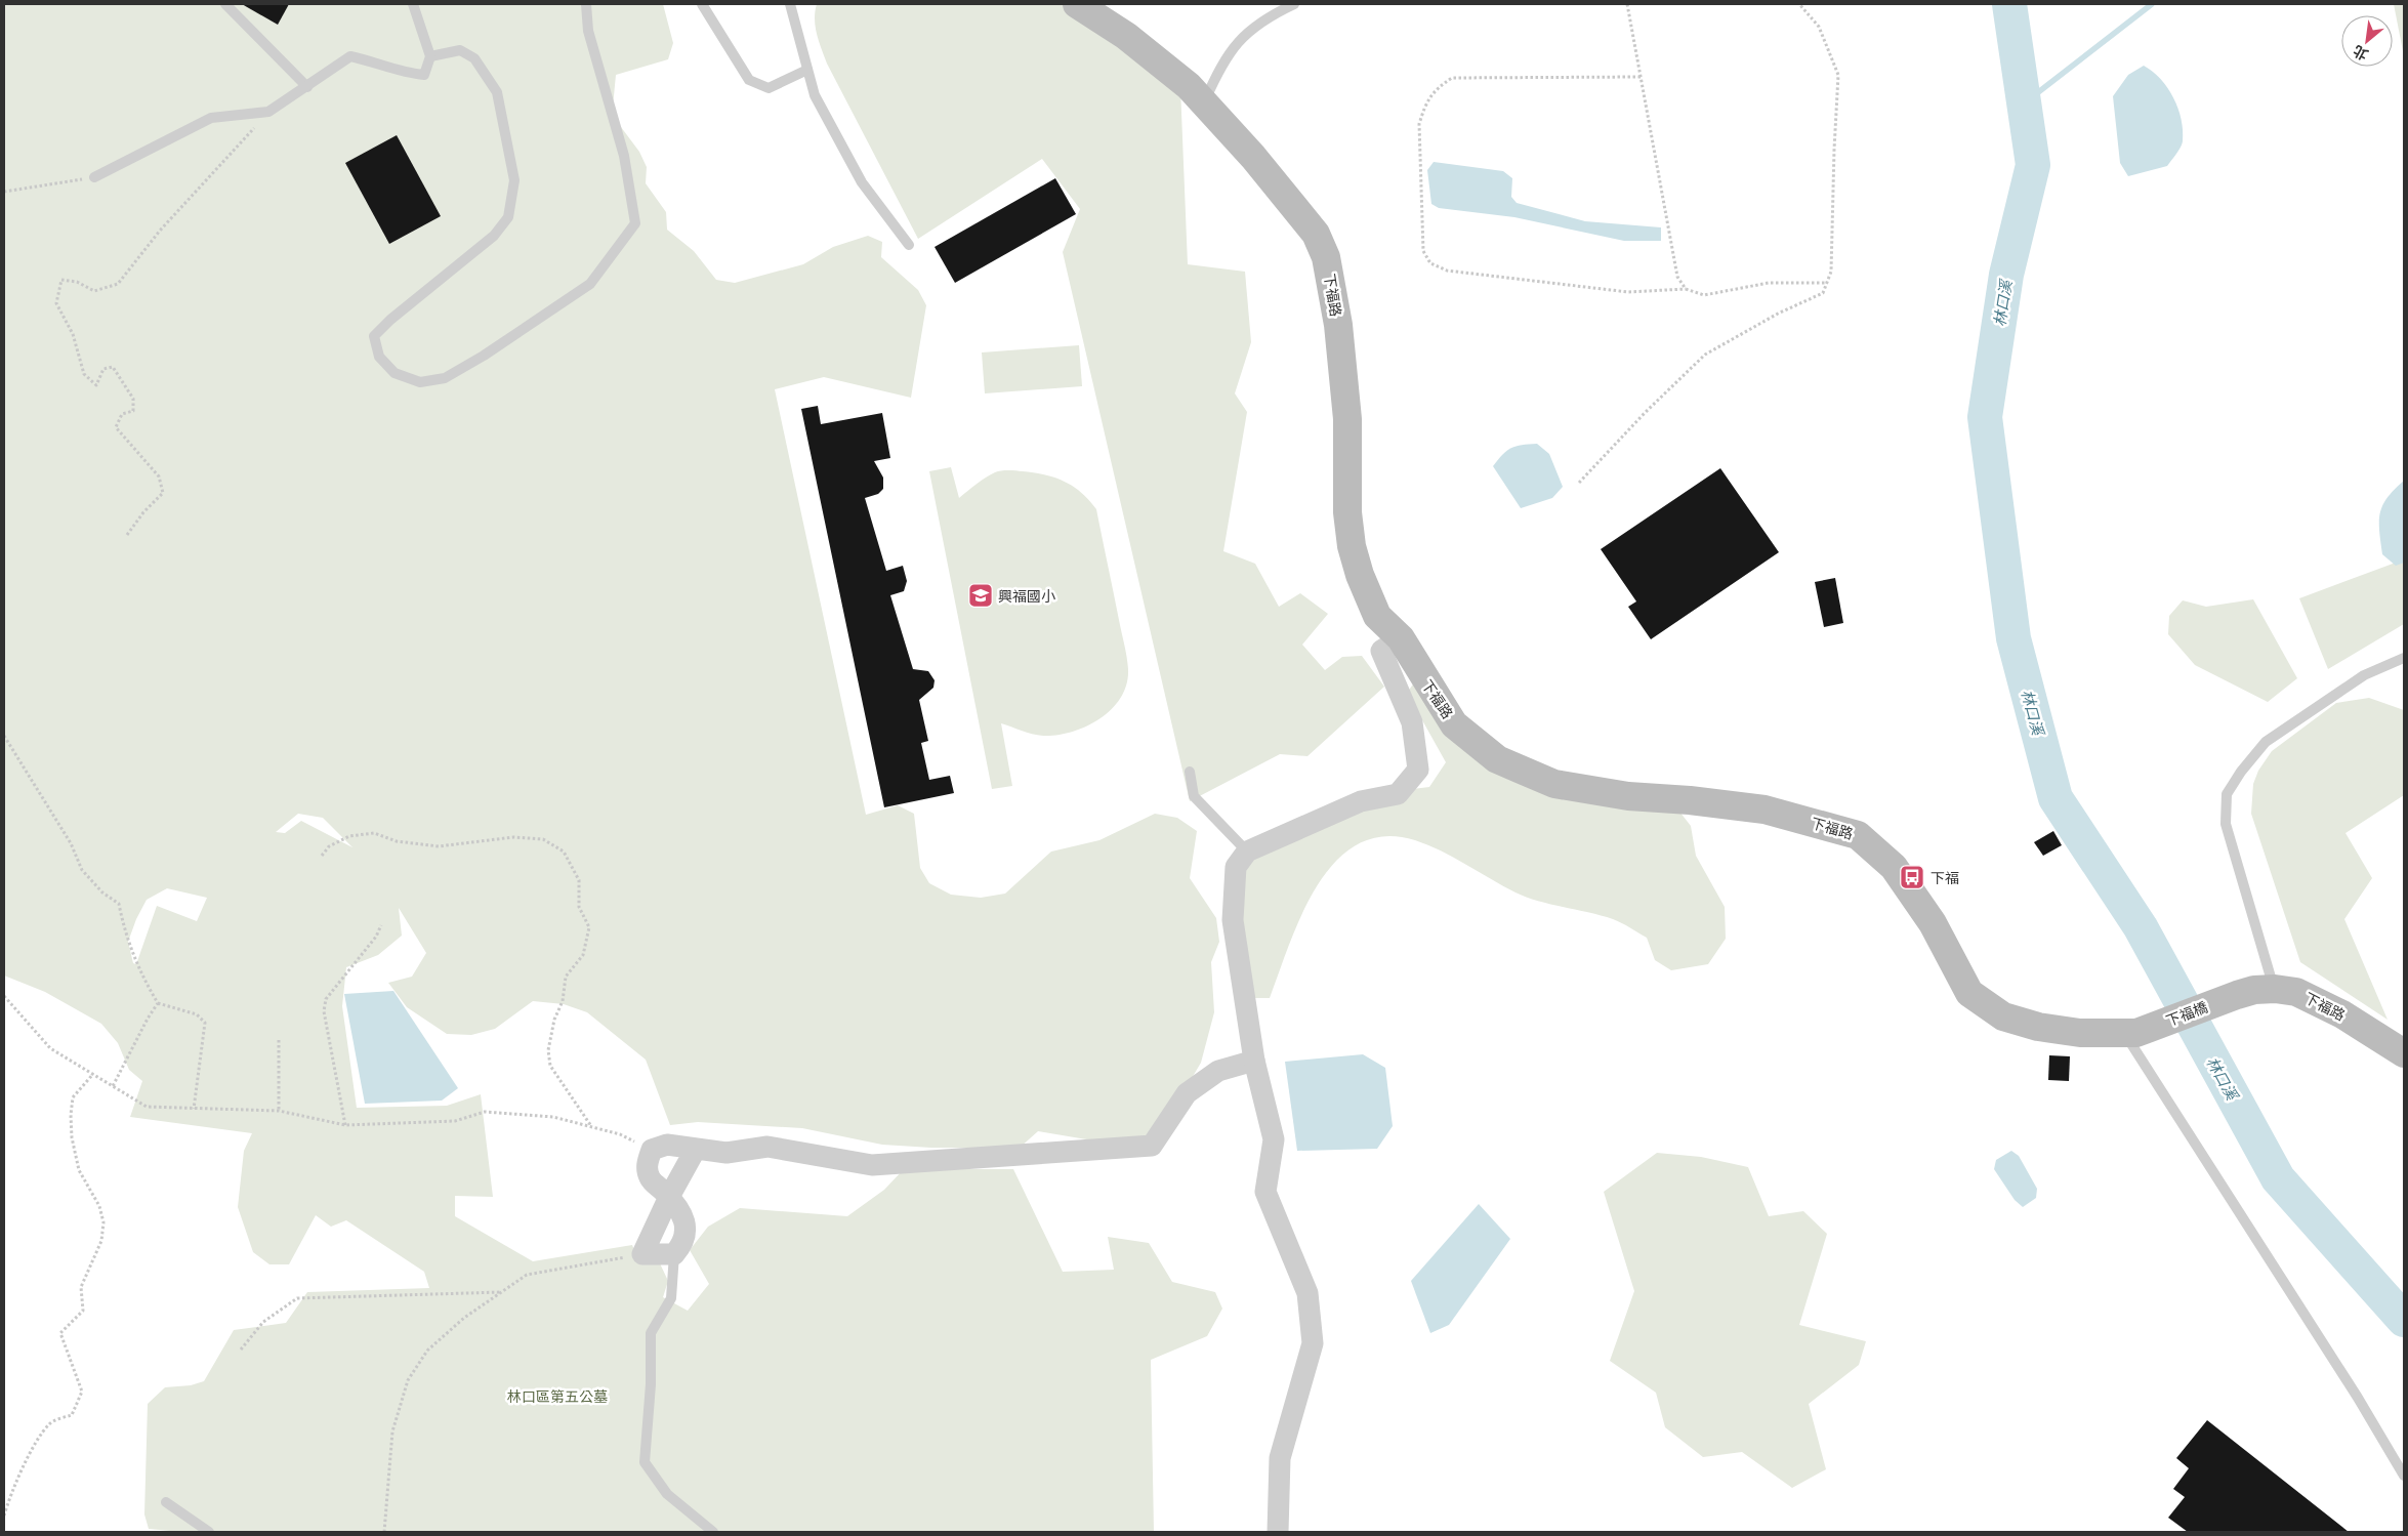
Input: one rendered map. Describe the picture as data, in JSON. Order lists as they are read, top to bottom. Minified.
{"streets":{"main road":["下福路","下福橋"]},"crossings":[["下福路","下福橋"]],"water":["林口溪"],"parks":["林口區第五公墓"],"places":{"school or university":["興福國小"],"bus stop":["下福"]},"north":"bottom left"}
